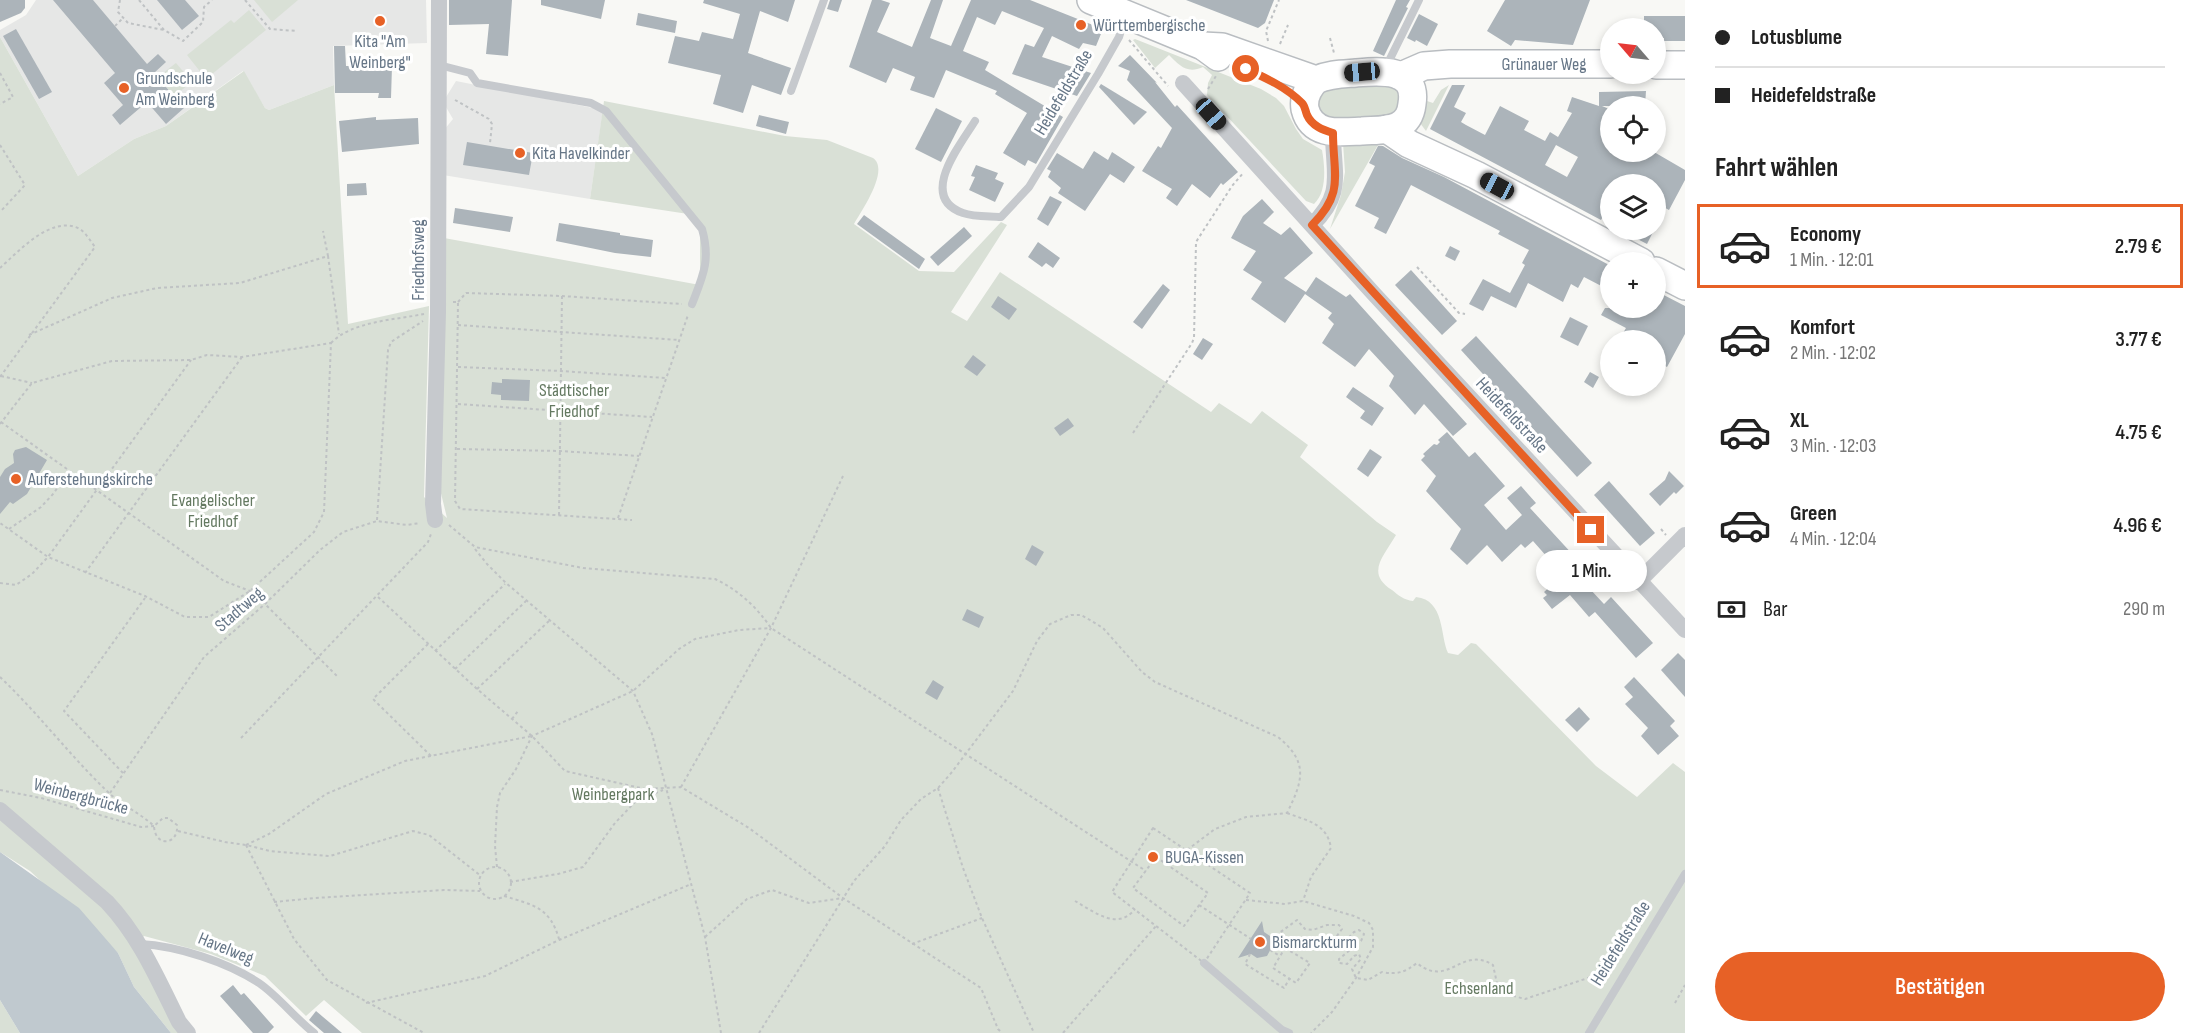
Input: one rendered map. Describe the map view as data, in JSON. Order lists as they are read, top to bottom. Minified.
{"streets":{"main road":["Grünauer Weg"],"street":["Heidefeldstraße","Friedhofsweg"],"lane":["Havelweg"],"path":["Stadtweg","Weinbergbrücke"]},"crossings":[["Friedhofsweg","Stadtweg"]],"parks":["Städtischer Friedhof","Evangelischer Friedhof","Weinbergpark","Echsenland"],"places":["Kita \"Am Weinberg\"","Württembergische","Grundschule Am Weinberg","Kita Havelkinder","Auferstehungskirche","BUGA-Kissen","Bismarckturm"],"north":"top left","page":{"banner":["Lotusblume","Heidefeldstraße"],"map_buttons":["+","−"],"heading":"Fahrt wählen","list":[{"name":"Economy","note":"1 Min. · 12:01","value":"2.79 €"},{"name":"Komfort","note":"2 Min. · 12:02","value":"3.77 €"},{"name":"XL","note":"3 Min. · 12:03","value":"4.75 €"},{"name":"Green","note":"4 Min. · 12:04","value":"4.96 €"}],"bubble":"1 Min.","pay":["Bar","290 m"],"buttons":"Bestätigen"}}
